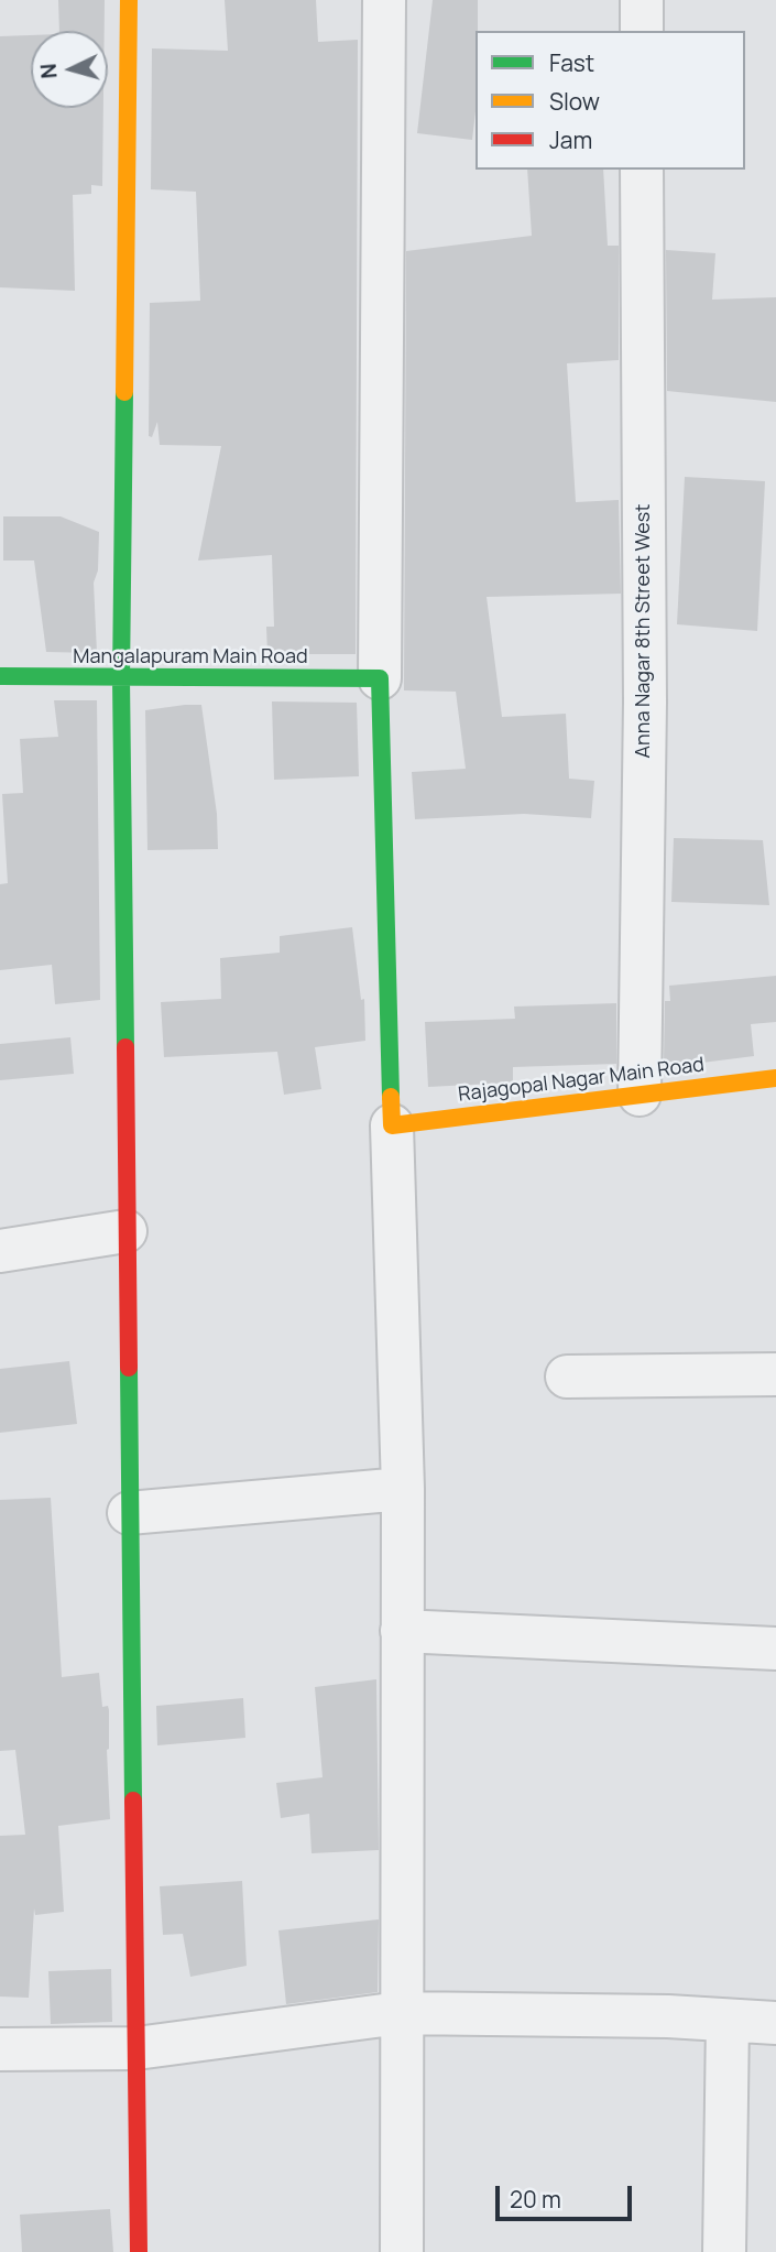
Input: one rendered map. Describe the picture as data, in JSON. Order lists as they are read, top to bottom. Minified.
{"streets":{"street":["Anna Nagar 8th Street West","Mangalapuram Main Road","Rajagopal Nagar Main Road"]},"crossings":[["Anna Nagar 8th Street West","Rajagopal Nagar Main Road"]],"legend":["Fast","Slow","Jam"],"scale_bar":"20 m","north":"left"}
